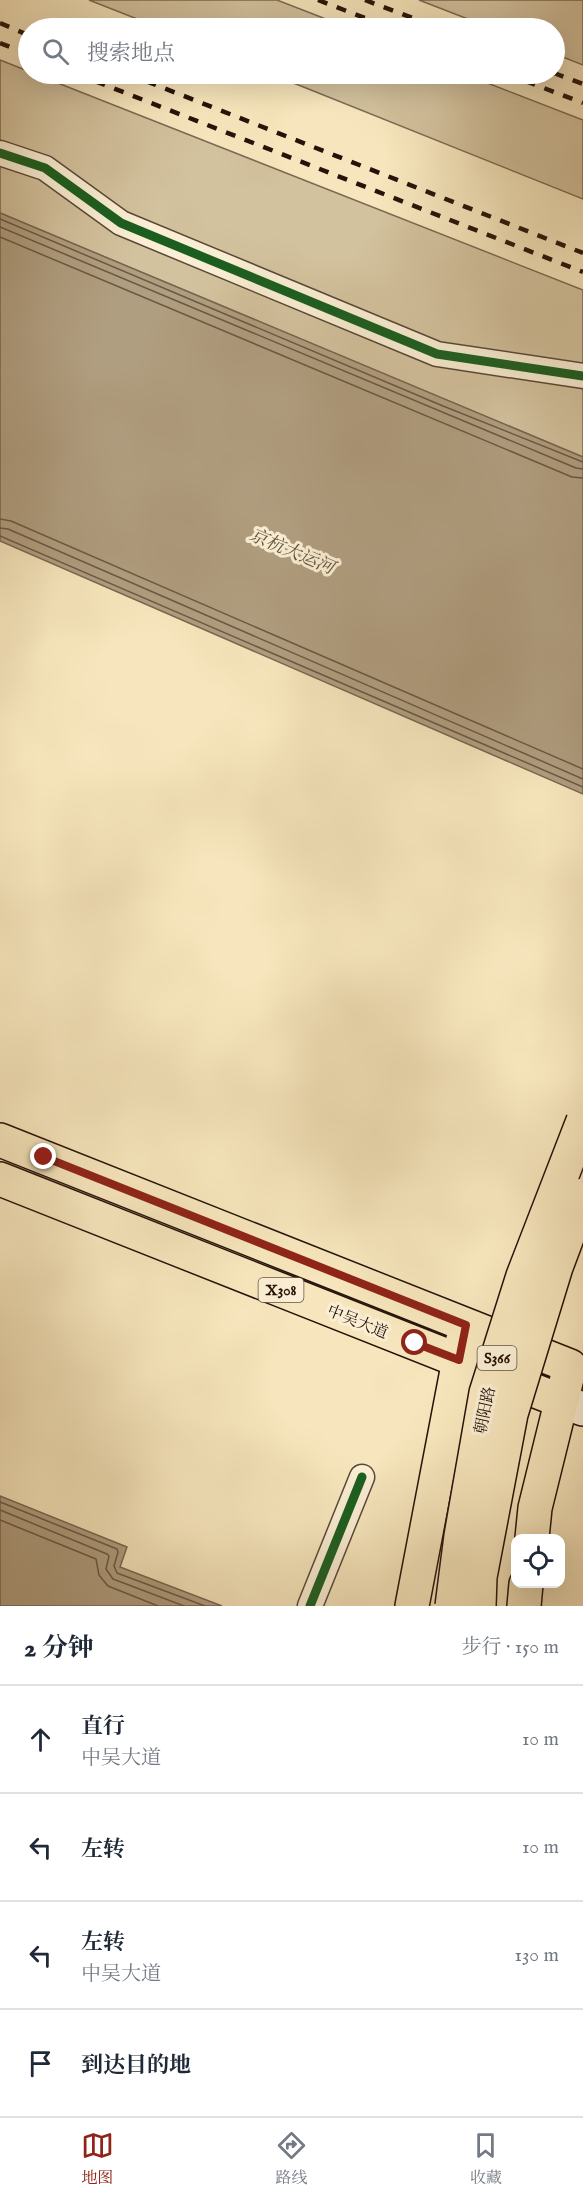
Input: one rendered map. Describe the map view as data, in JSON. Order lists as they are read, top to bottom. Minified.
{"streets":{"main road":["X308","中吴大道","S366","朝阳路"]},"water":["京杭大运河"],"page":{"search":"搜索地点","heading":["2 分钟","步行 · 150 m"],"list":[["直行","中吴大道","10 m"],["左转","10 m"],["左转","中吴大道","130 m"],"到达目的地"],"nav":["地图","路线","收藏"]}}
